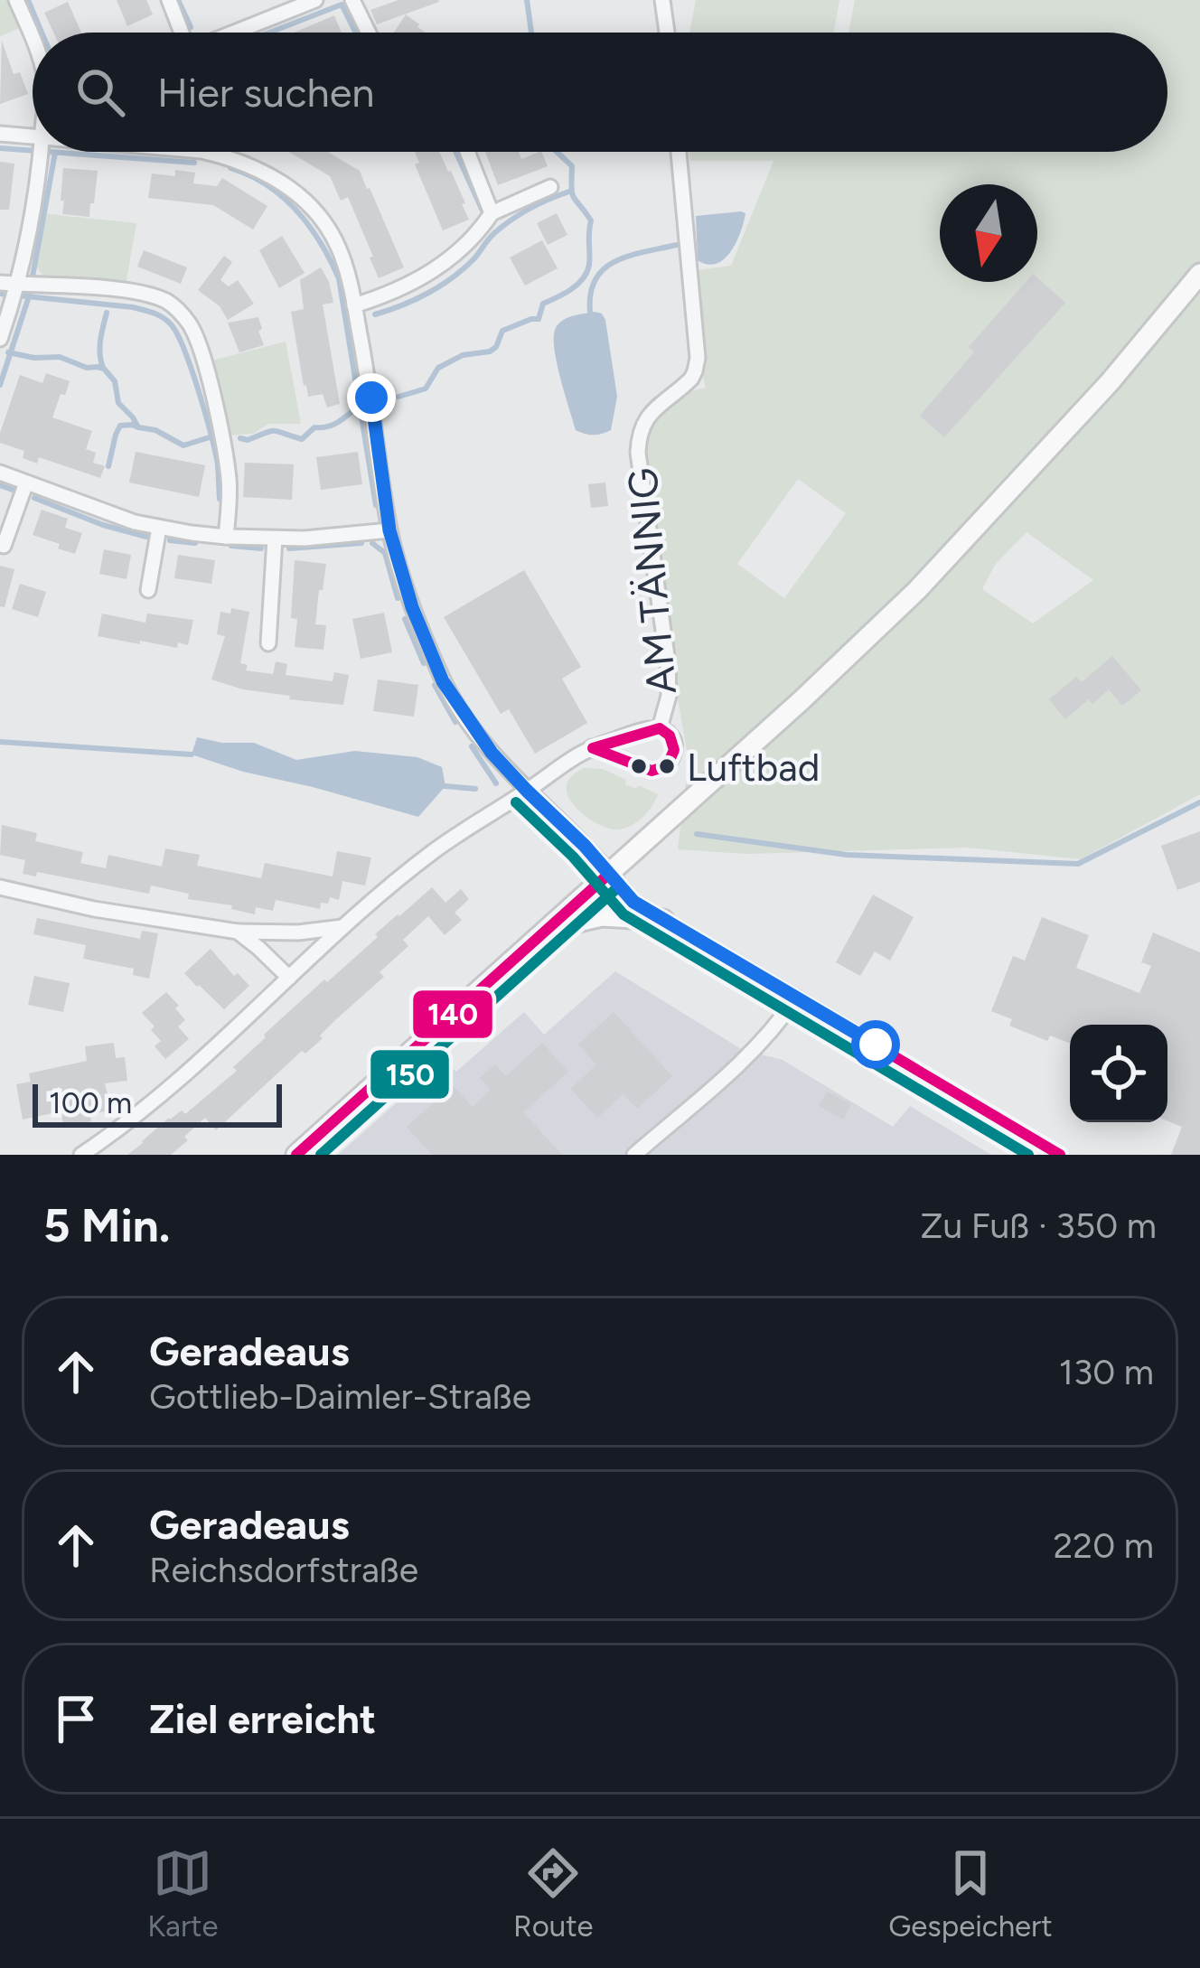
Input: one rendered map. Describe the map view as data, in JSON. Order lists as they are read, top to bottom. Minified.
{"streets":{"street":["AM TÄNNIG"]},"places":["Luftbad"],"lines":["transit line 140","transit line 150"],"scale_bar":"100 m","north":"bottom","page":{"search":"Hier suchen","scale":"100 m","heading":["5 Min.","Zu Fuß · 350 m"],"list":[["Geradeaus","Gottlieb-Daimler-Straße","130 m"],["Geradeaus","Reichsdorfstraße","220 m"],"Ziel erreicht"],"nav":["Karte","Route","Gespeichert"]}}
